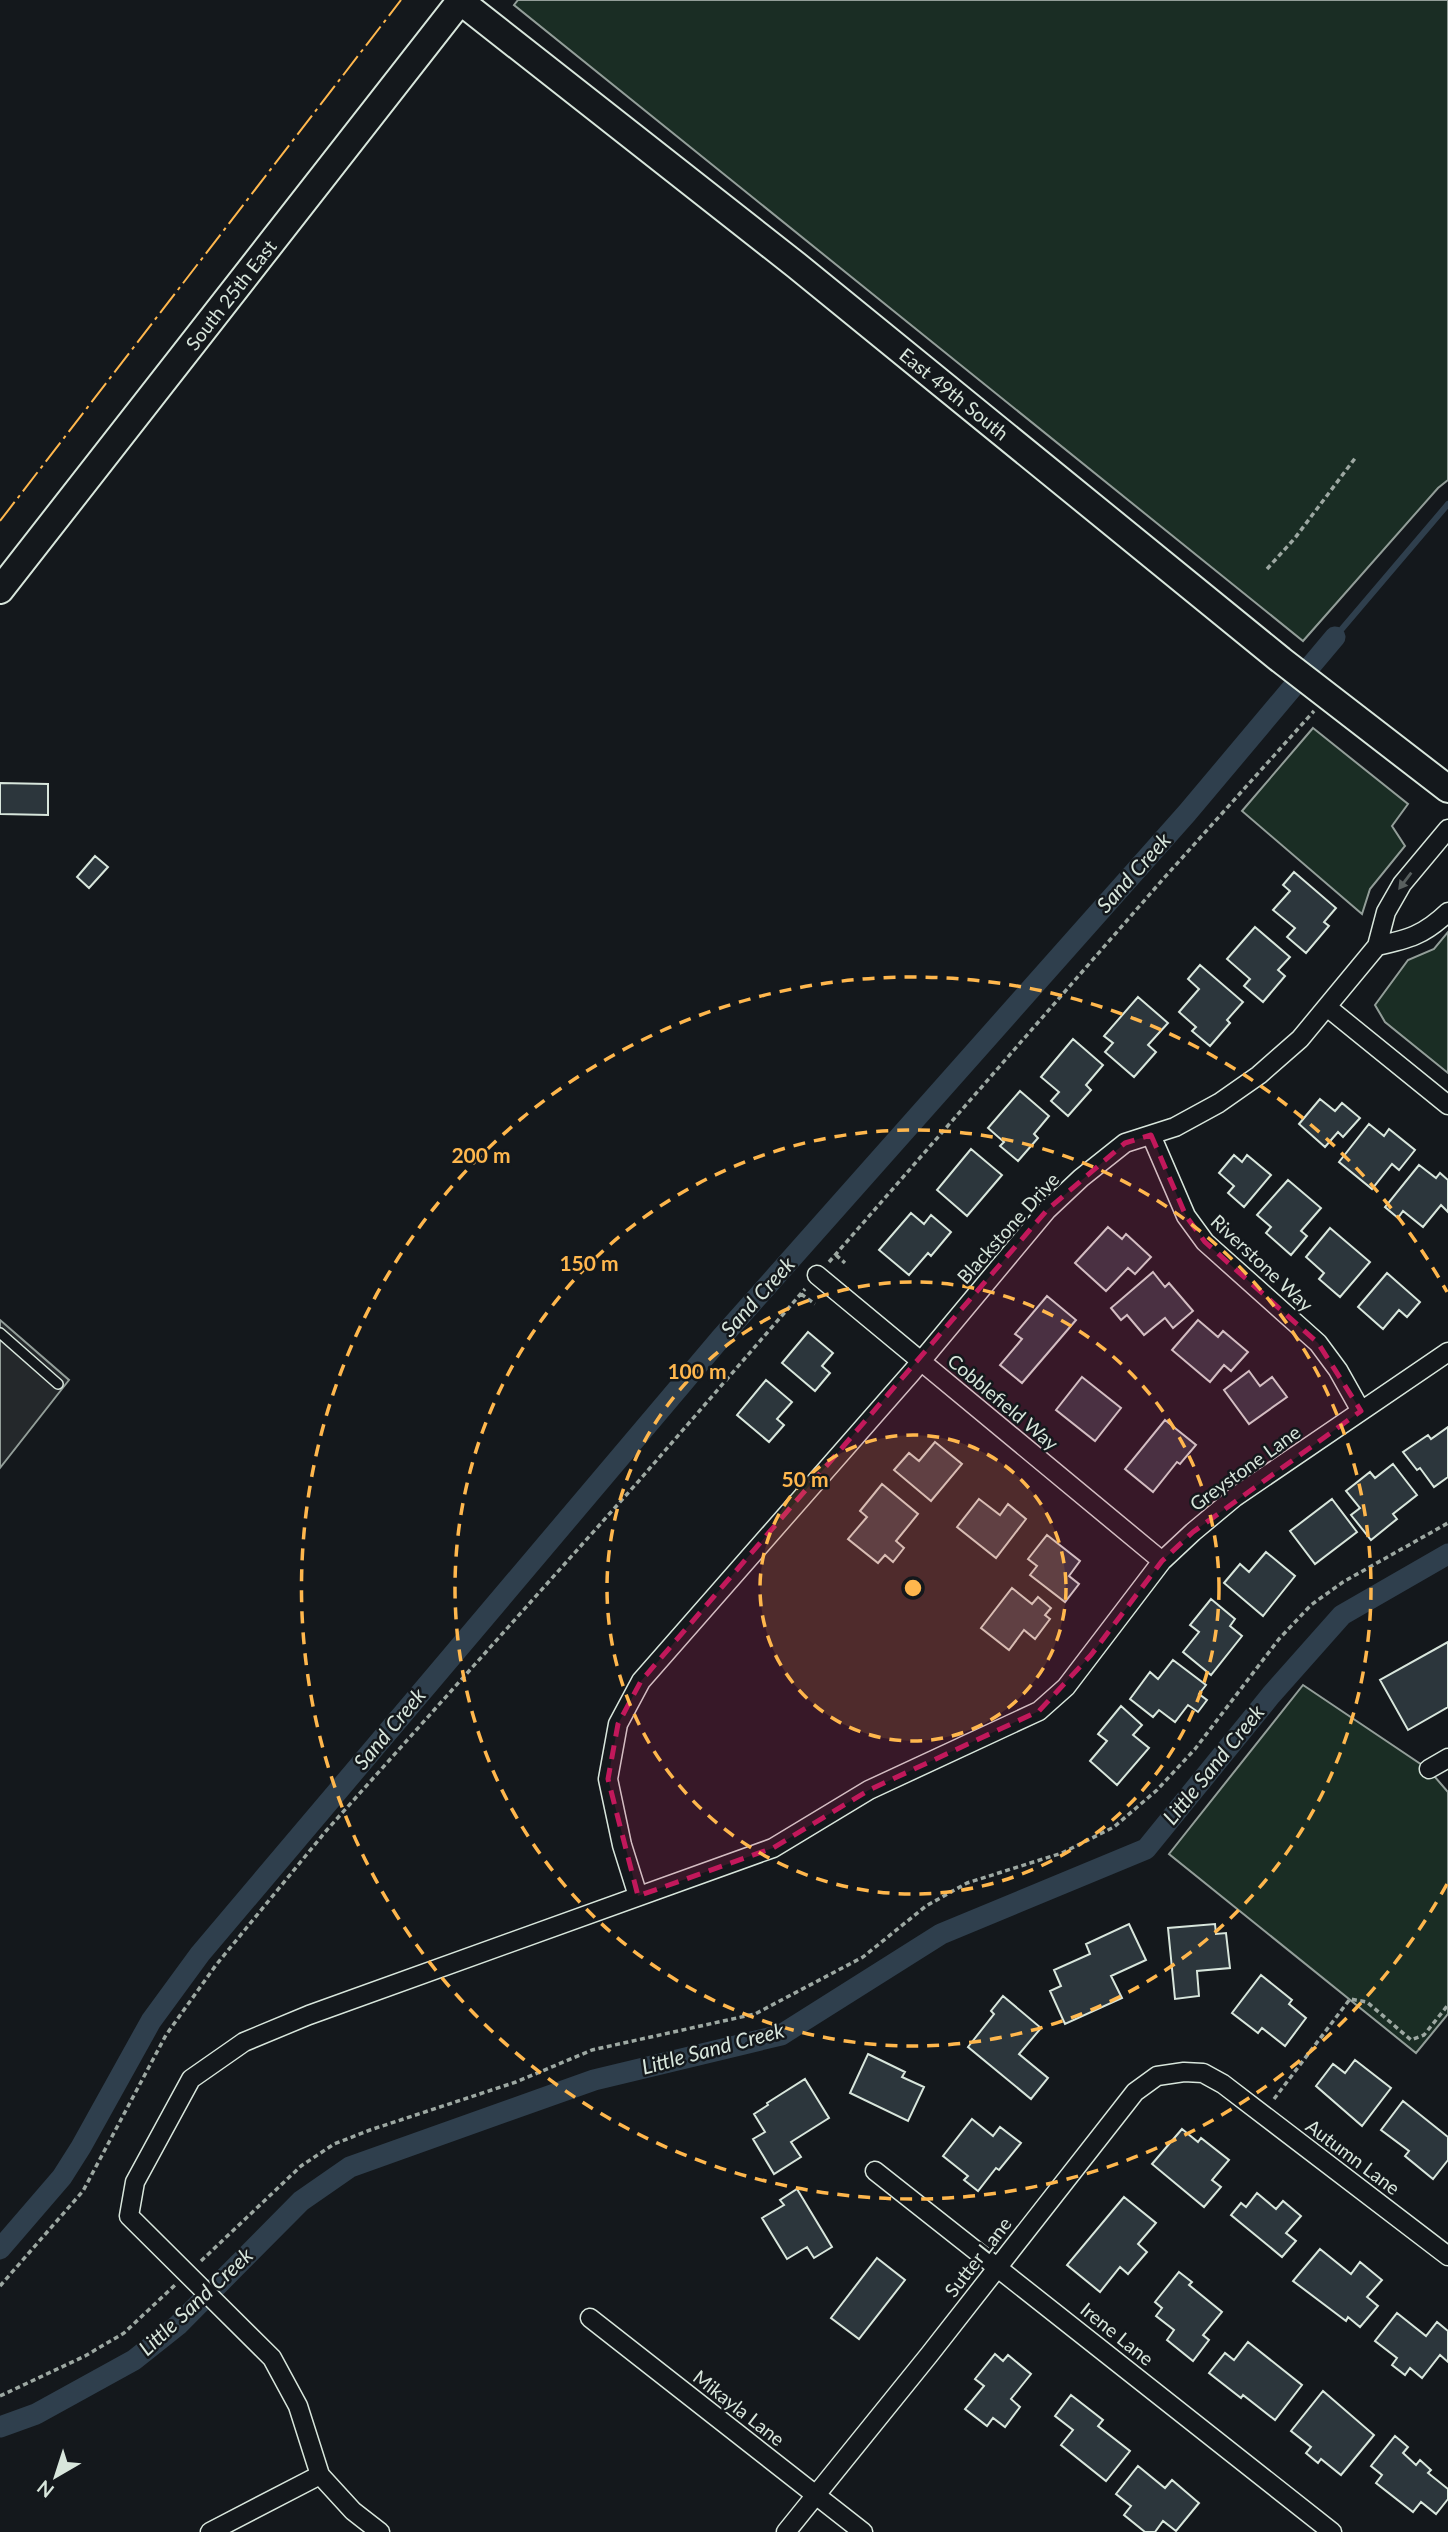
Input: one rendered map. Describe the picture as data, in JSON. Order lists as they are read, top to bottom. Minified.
{"streets":{"street":["South 25th East","East 49th South","Blackstone Drive","Riverstone Way","Cobblefield Way","Greystone Lane","Autumn Lane","Sutter Lane","Irene Lane","Mikayla Lane"]},"crossings":[["South 25th East","East 49th South"],["Blackstone Drive","Riverstone Way"],["Blackstone Drive","Cobblefield Way"],["Blackstone Drive","Greystone Lane"],["Riverstone Way","Greystone Lane"],["Cobblefield Way","Greystone Lane"],["Autumn Lane","Sutter Lane"],["Sutter Lane","Irene Lane"],["Sutter Lane","Mikayla Lane"]],"water":["Sand Creek","Little Sand Creek"],"north":"bottom left","rings":["200 m","150 m","100 m","50 m"]}
